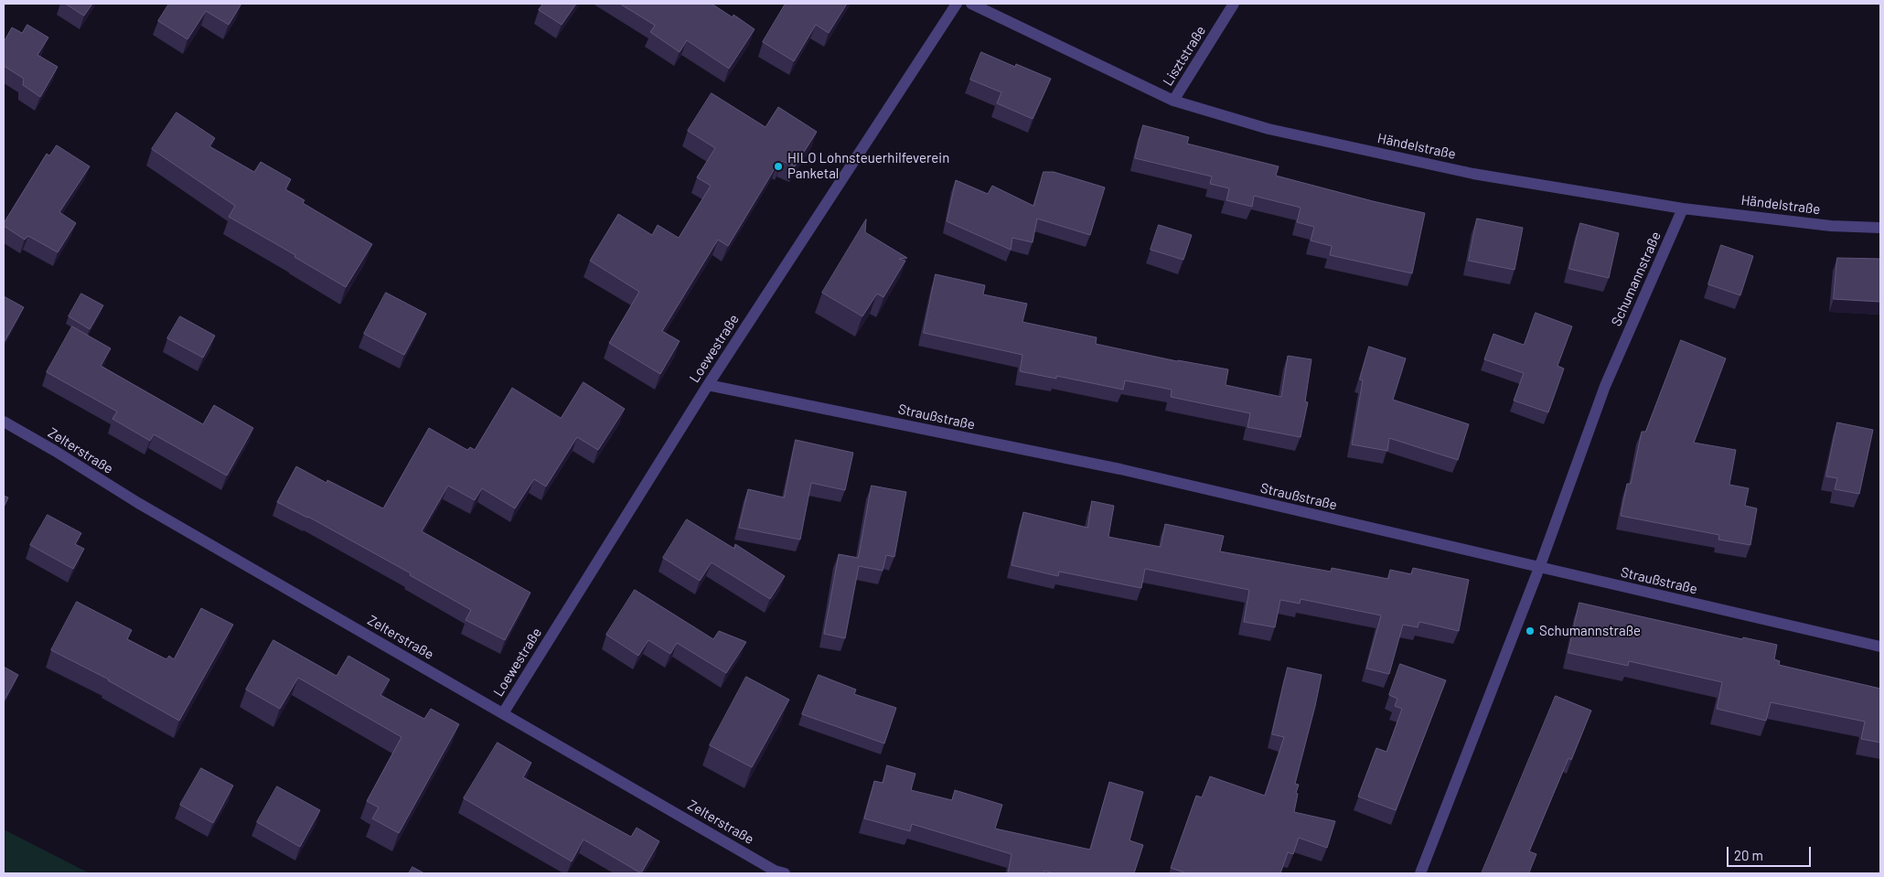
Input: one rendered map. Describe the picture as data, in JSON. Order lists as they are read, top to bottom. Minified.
{"streets":{"street":["Lisztstraße","Händelstraße","Schumannstraße","Loewestraße","Straußstraße","Zelterstraße"]},"crossings":[["Lisztstraße","Händelstraße"],["Händelstraße","Schumannstraße"],["Schumannstraße","Straußstraße"],["Loewestraße","Straußstraße"],["Loewestraße","Zelterstraße"]],"places":["HILO Lohnsteuerhilfeverein Panketal","Schumannstraße"],"scale_bar":"20 m"}
